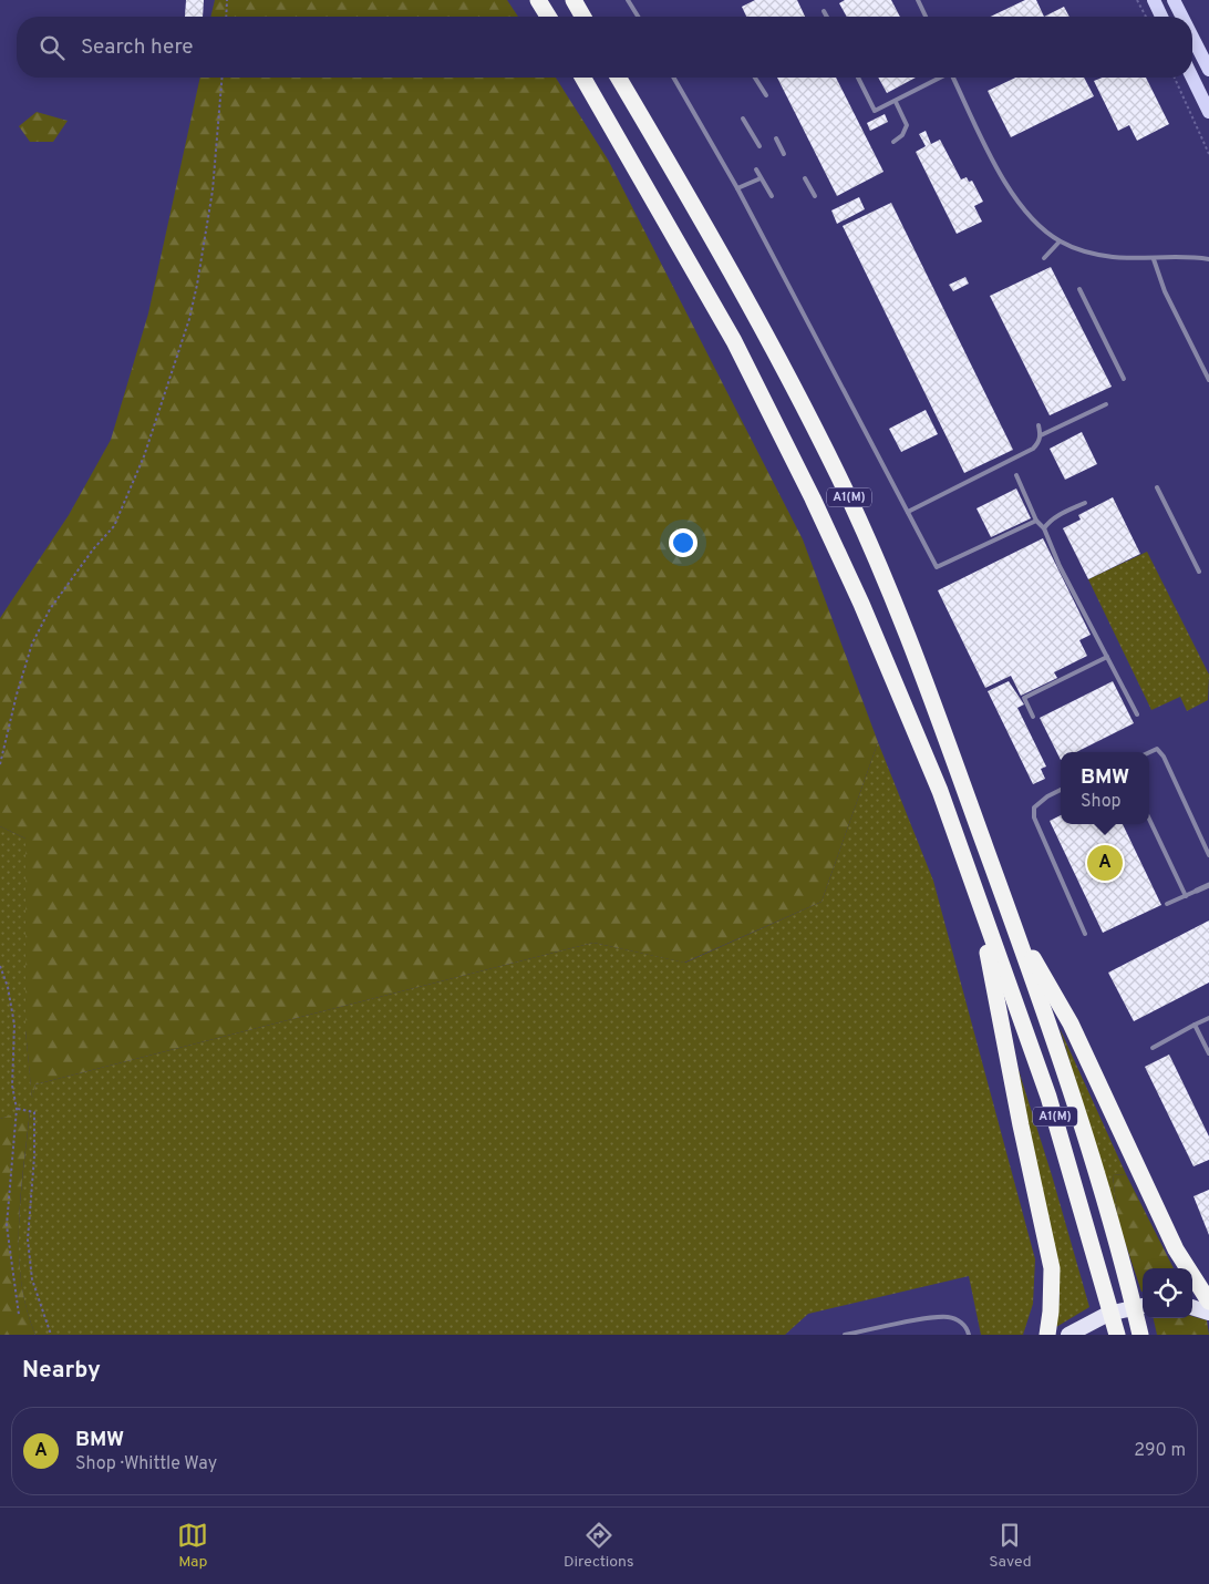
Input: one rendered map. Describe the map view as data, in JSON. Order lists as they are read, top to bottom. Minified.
{"streets":{"highway":["A1(M)"]},"page":{"search":"Search here","popup":["BMW","Shop"],"pins":"A","heading":"Nearby","list":[{"mark":"A","name":"BMW","note":"Shop · Whittle Way","value":"290 m"}],"nav":["Map","Directions","Saved"]}}
